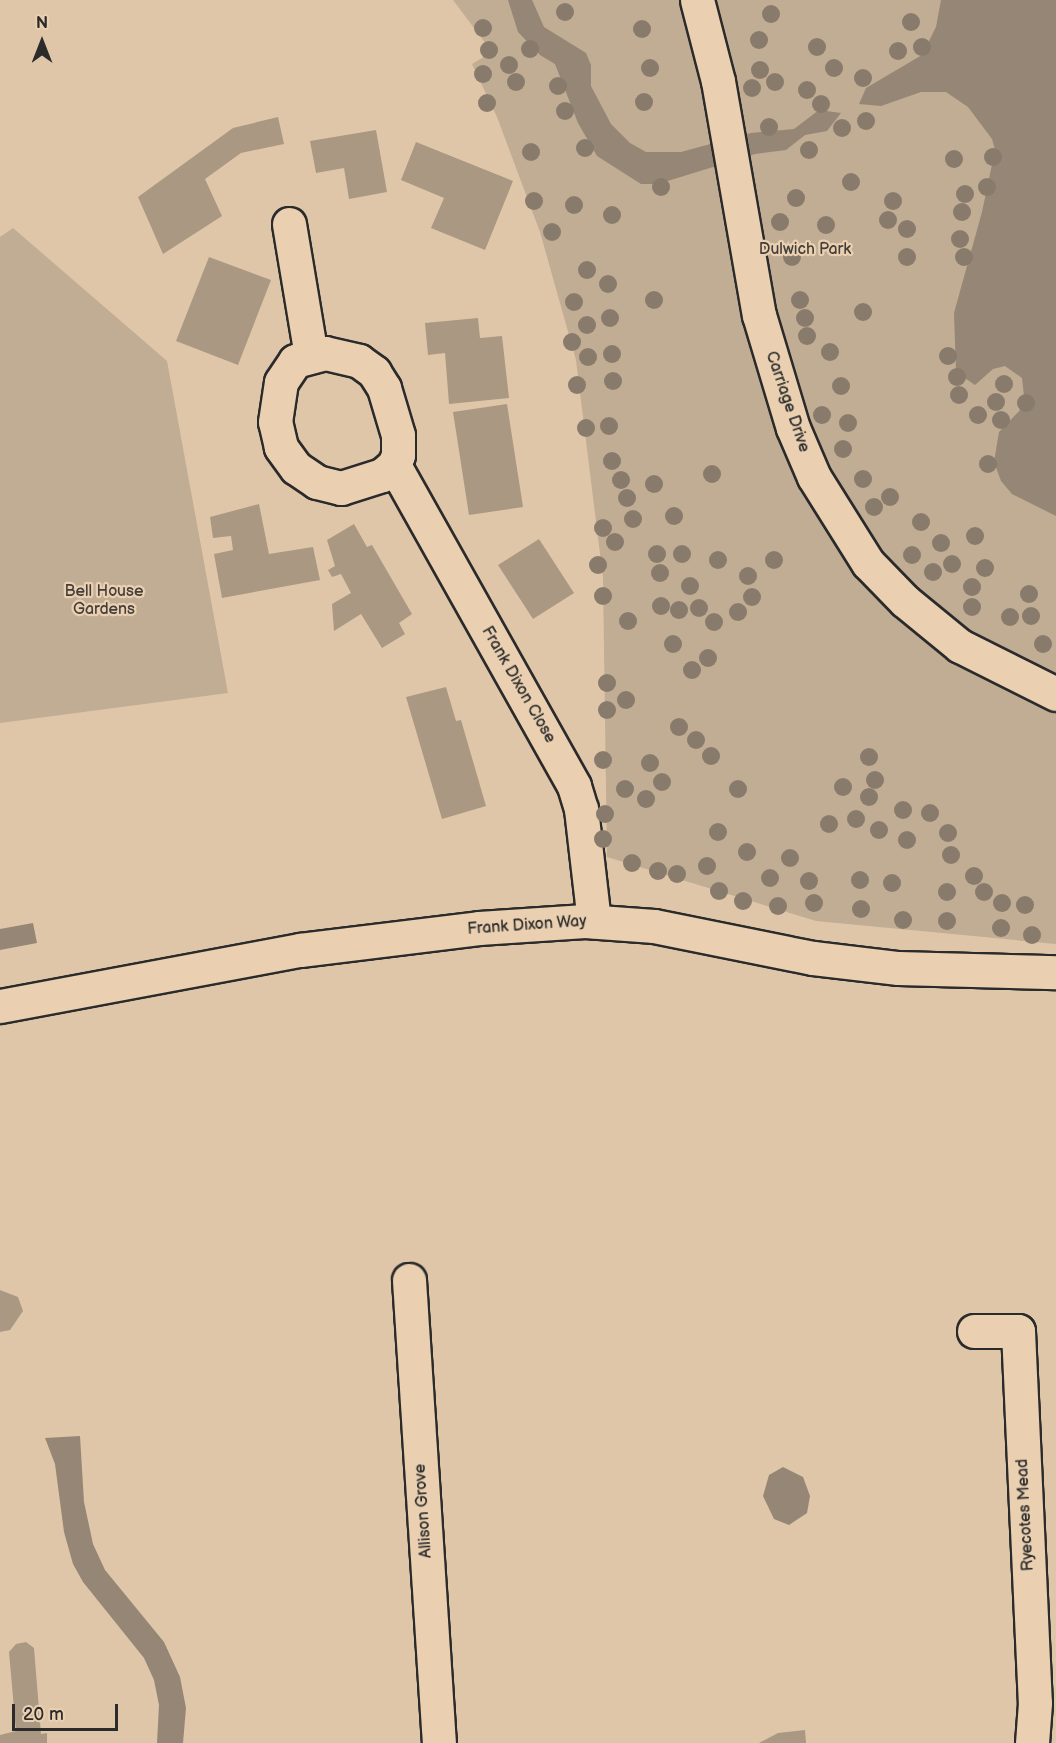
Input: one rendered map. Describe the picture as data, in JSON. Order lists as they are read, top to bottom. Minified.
{"streets":{"street":["Carriage Drive","Frank Dixon Close","Frank Dixon Way","Allison Grove","Ryecotes Mead"]},"crossings":[["Frank Dixon Close","Frank Dixon Way"]],"parks":["Dulwich Park","Bell House Gardens"],"scale_bar":"20 m","north":"top"}
